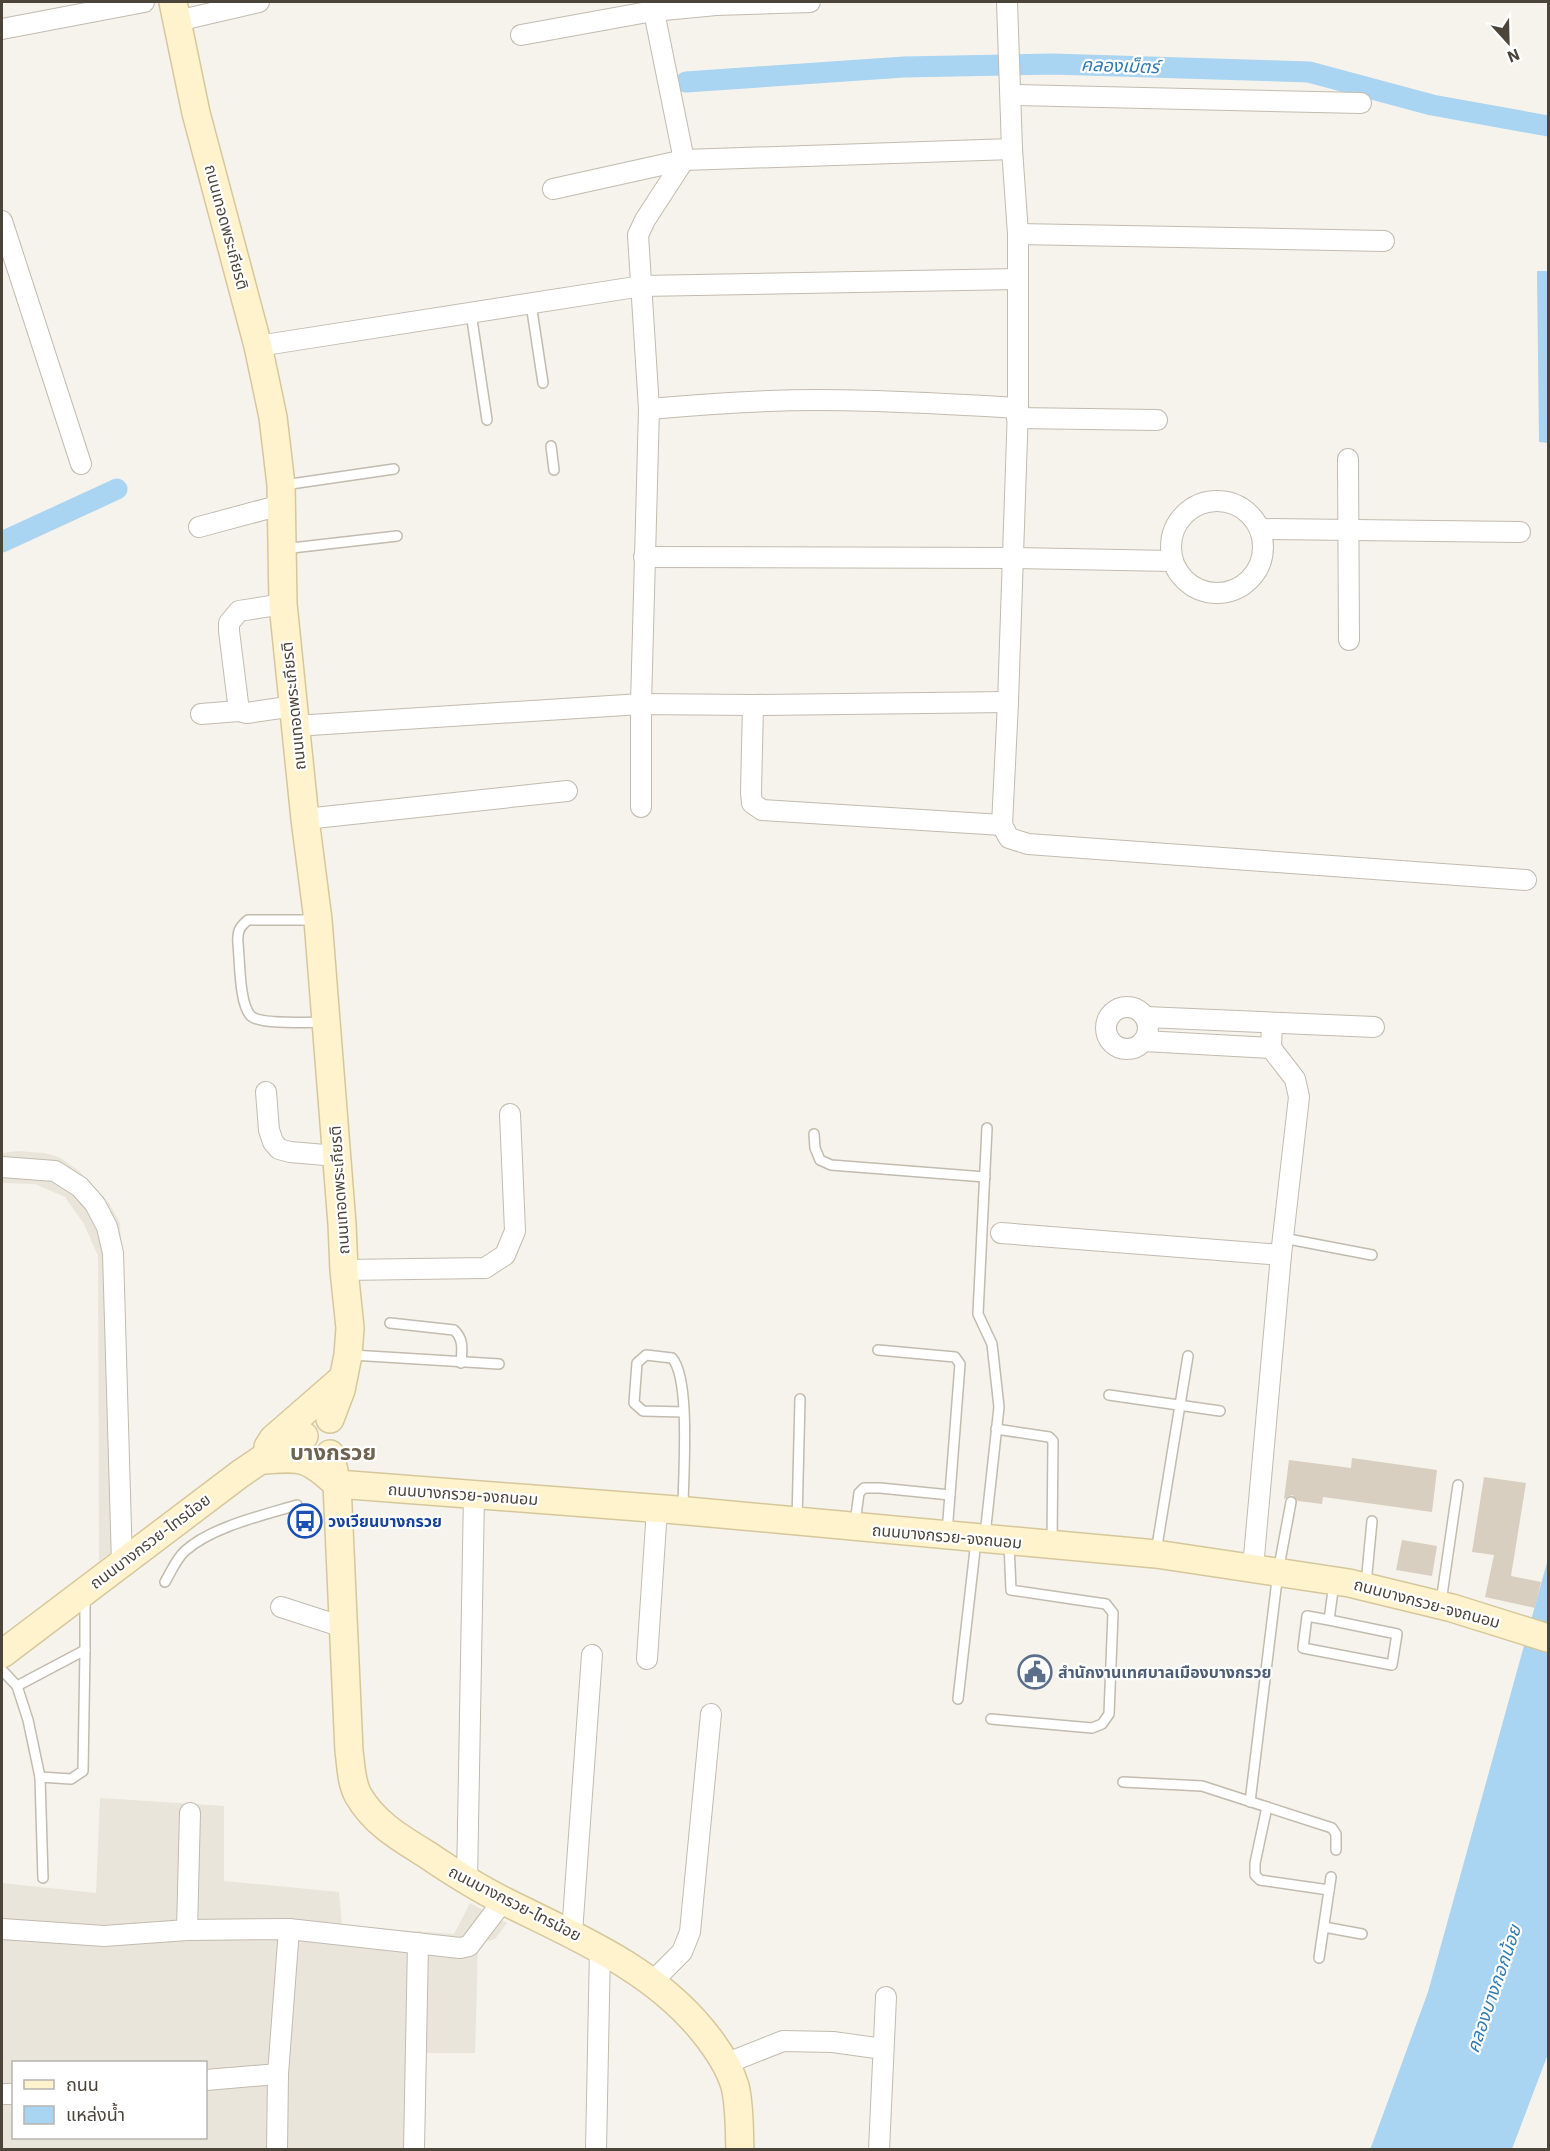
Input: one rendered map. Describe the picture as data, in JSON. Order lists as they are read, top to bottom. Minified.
{"streets":{"main road":["ถนนเทอดพระเกียรติ","ถนนบางกรวย-จงถนอม","ถนนบางกรวย-ไทรน้อย"]},"crossings":[["ถนนเทอดพระเกียรติ","ถนนบางกรวย-ไทรน้อย"],["ถนนบางกรวย-จงถนอม","ถนนบางกรวย-ไทรน้อย"]],"districts":["บางกรวย"],"water":["คลองเม็ตร์","คลองบางกอกน้อย"],"places":{"bus stop":["วงเวียนบางกรวย"],"public building":["สำนักงานเทศบาลเมืองบางกรวย"]},"legend":["ถนน","แหล่งน้ำ"],"north":"bottom"}
